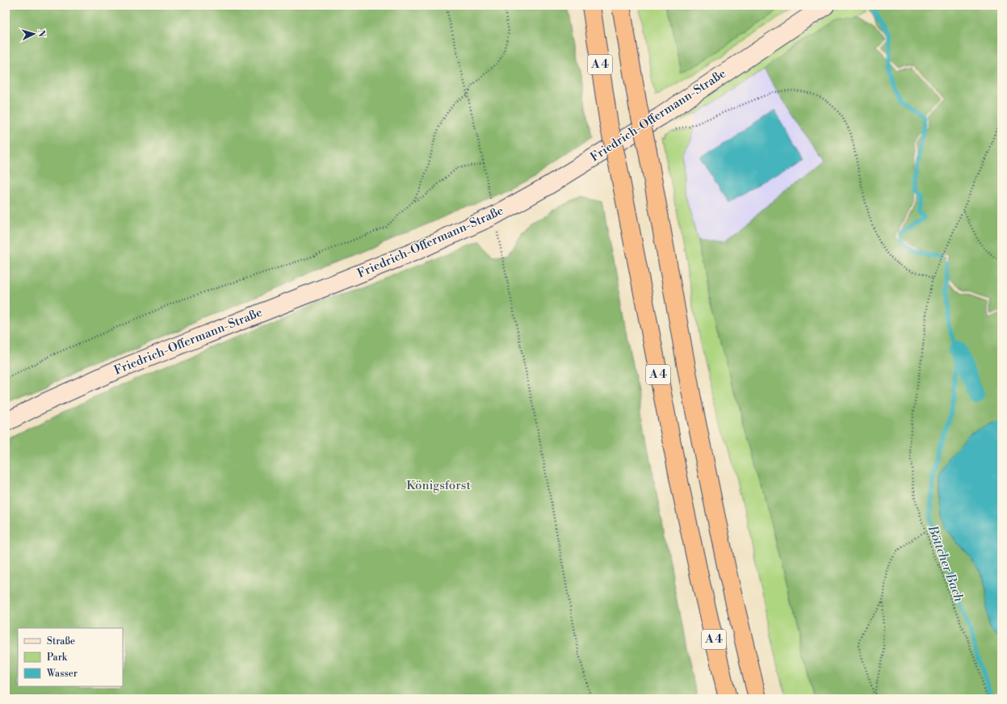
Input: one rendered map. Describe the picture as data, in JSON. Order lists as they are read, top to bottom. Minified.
{"streets":{"highway":["A 4"],"main road":["Friedrich-Offermann-Straße"]},"water":["Böttcher Bach"],"parks":["Königsforst"],"legend":["Straße","Park","Wasser"],"north":"right"}
